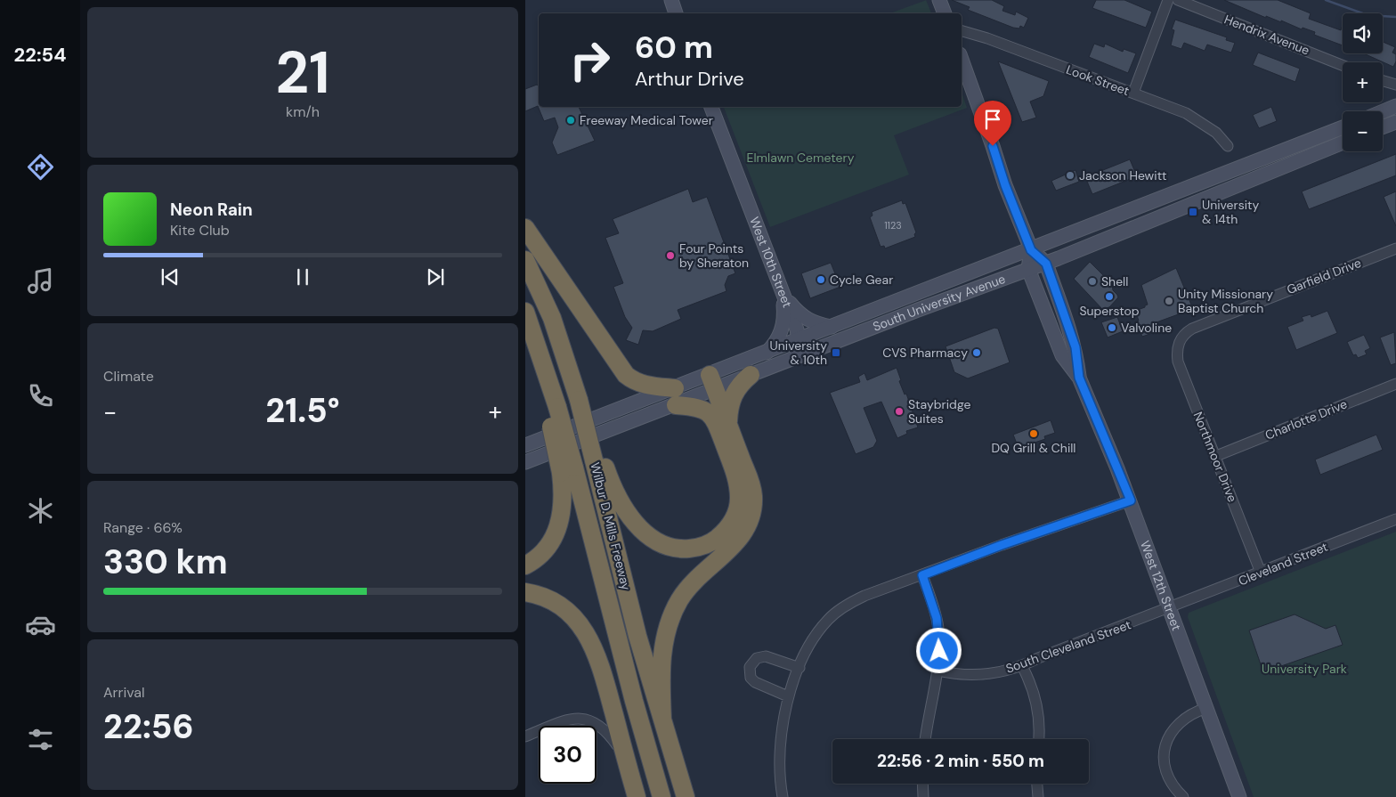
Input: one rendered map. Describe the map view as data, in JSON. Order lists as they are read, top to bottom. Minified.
{"streets":{"highway":["Wilbur D. Mills Freeway"],"main road":["West 10th Street","South University Avenue","West 12th Street"],"street":["Hendrix Avenue","Look Street","Garfield Drive","Charlotte Drive","Northmoor Drive","Cleveland Street","South Cleveland Street"]},"crossings":[["West 10th Street","South University Avenue"],["Garfield Drive","Northmoor Drive"],["South University Avenue","West 12th Street"],["Charlotte Drive","Northmoor Drive"],["Northmoor Drive","Cleveland Street"],["Cleveland Street","West 12th Street"],["Cleveland Street","South Cleveland Street"],["West 12th Street","South Cleveland Street"]],"parks":["Elmlawn Cemetery","University Park"],"places":{"other":["Freeway Medical Tower","Jackson Hewitt","Four Points by Sheraton","Cycle Gear","Shell","Superstop","Unity Missionary Baptist Church","Valvoline","CVS Pharmacy","Staybridge Suites","DQ Grill & Chill"],"transit":["University & 14th","University & 10th"]},"house_numbers":["1123"],"page":{"tabs":"22:54","tile":[["21","km/h"],"Climate",["Range · 66%","330 km"],["Arrival","22:56"]],"map_buttons":["+","−"],"turn":["60 m","Arthur Drive"],"song":["Neon Rain","Kite Club"],"heat":["−","21.5°","+"],"limit":"30","trip":"22:56 · 2 min · 550 m"}}
